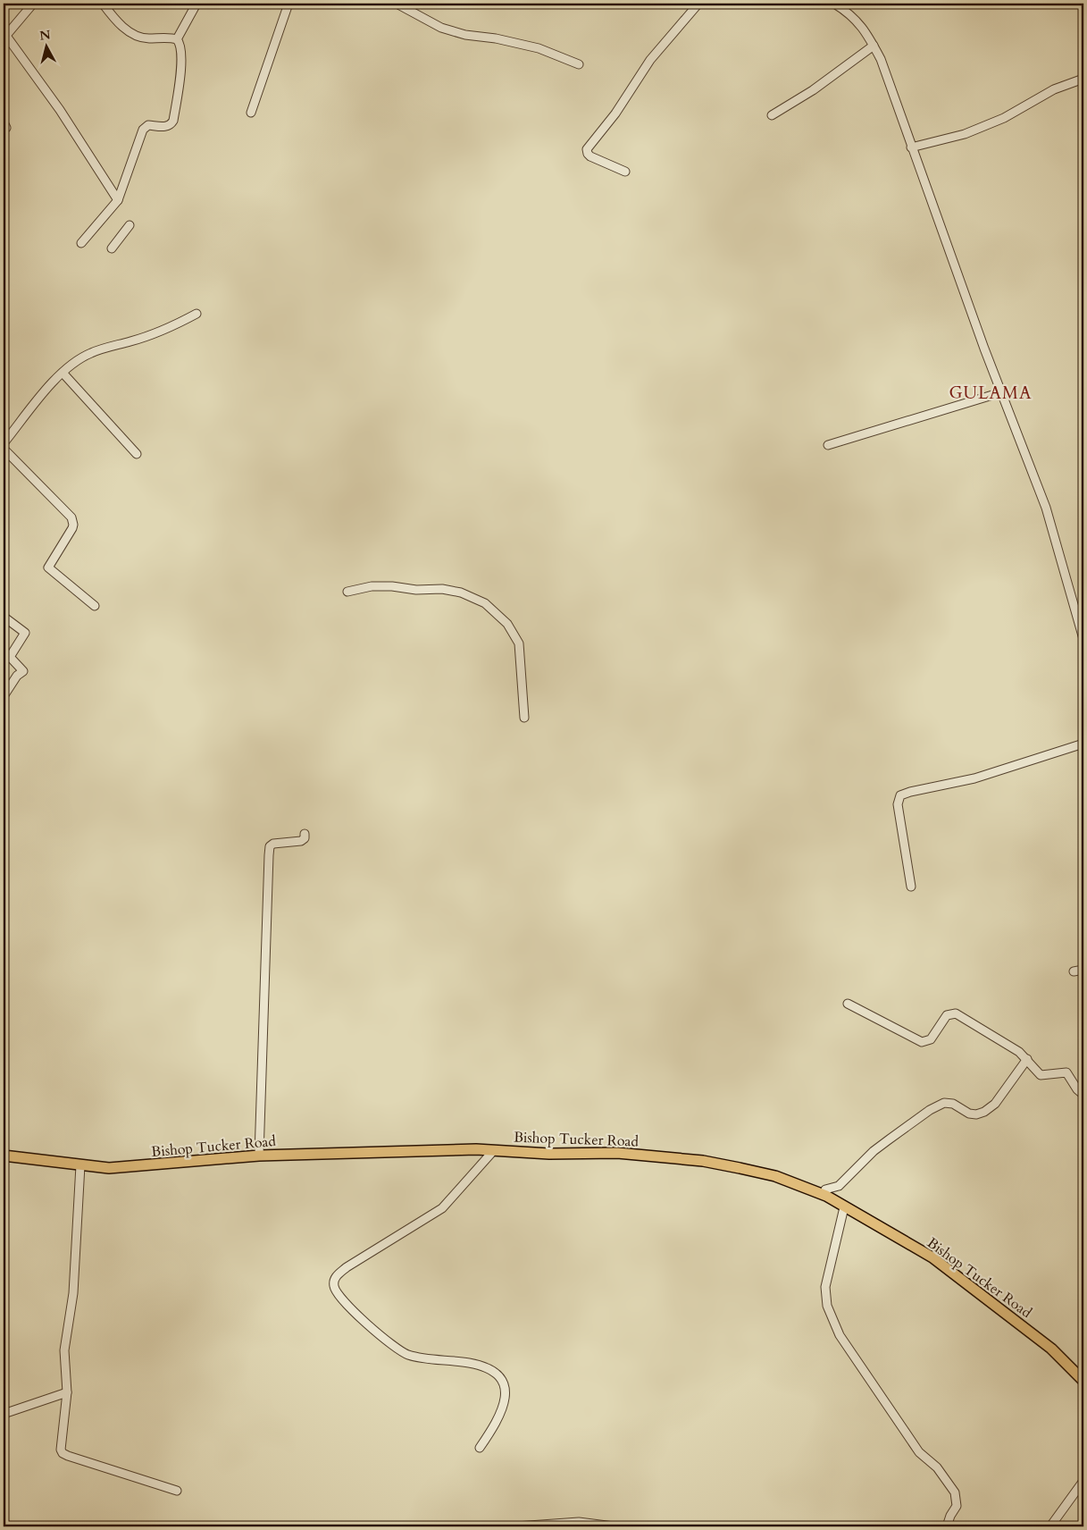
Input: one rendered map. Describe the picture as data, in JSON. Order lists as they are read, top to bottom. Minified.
{"streets":{"main road":["Bishop Tucker Road"]},"districts":["GULAMA"],"north":"top"}
